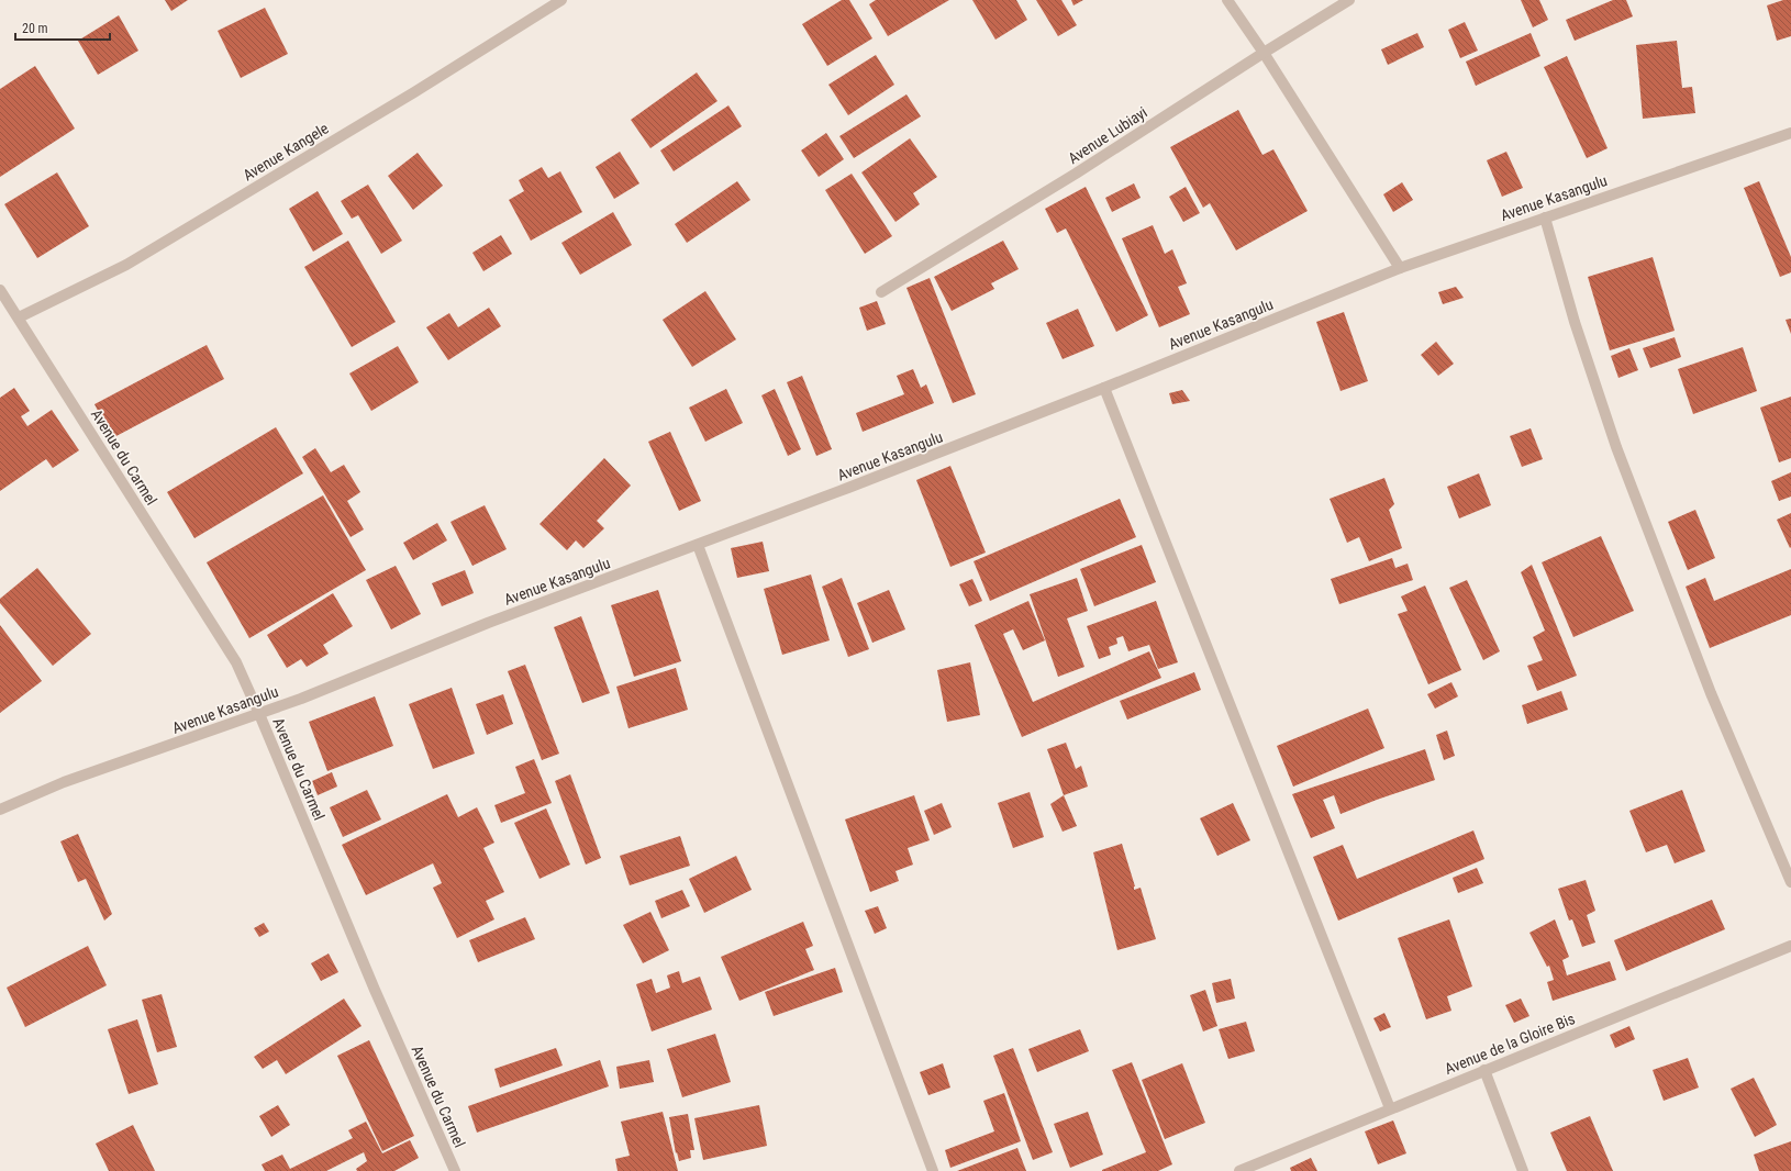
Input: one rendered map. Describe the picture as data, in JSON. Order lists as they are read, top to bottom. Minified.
{"streets":{"street":["Avenue Lubiayi","Avenue Kangele","Avenue Kasangulu","Avenue du Carmel","Avenue de la Gloire Bis"]},"crossings":[["Avenue Kangele","Avenue du Carmel"],["Avenue Kasangulu","Avenue du Carmel"]],"scale_bar":"20 m"}
